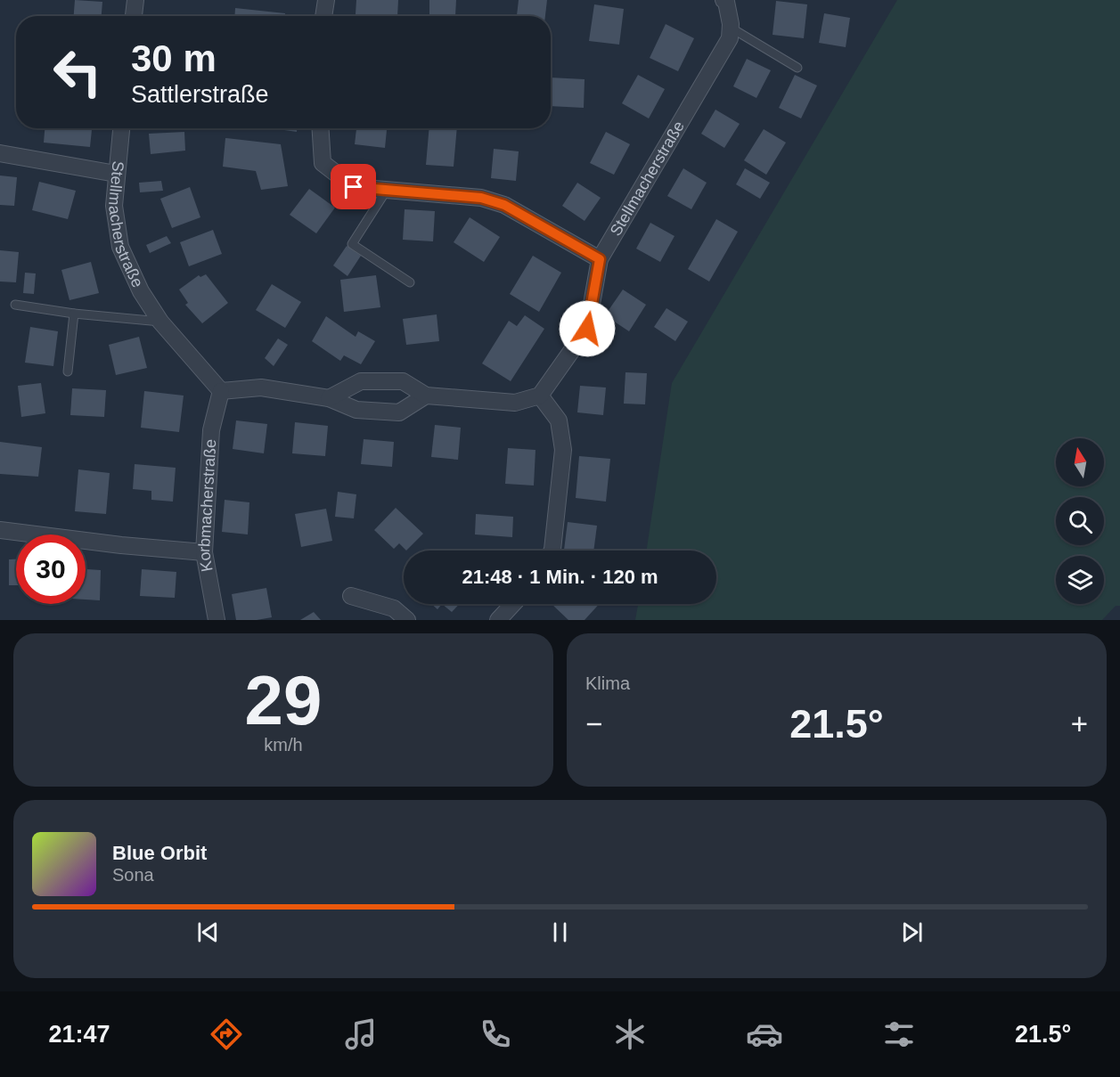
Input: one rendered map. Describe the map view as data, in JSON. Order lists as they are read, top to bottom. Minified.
{"streets":{"street":["Stellmacherstraße","Korbmacherstraße"]},"crossings":[["Stellmacherstraße","Korbmacherstraße"]],"north":"top","page":{"turn":["30 m","Sattlerstraße"],"limit":"30","trip":"21:48 · 1 Min. · 120 m","tile":[["29","km/h"],"Klima"],"heat":["−","21.5°","+"],"song":["Blue Orbit","Sona"],"tabs":["21:47","21.5°"]}}
